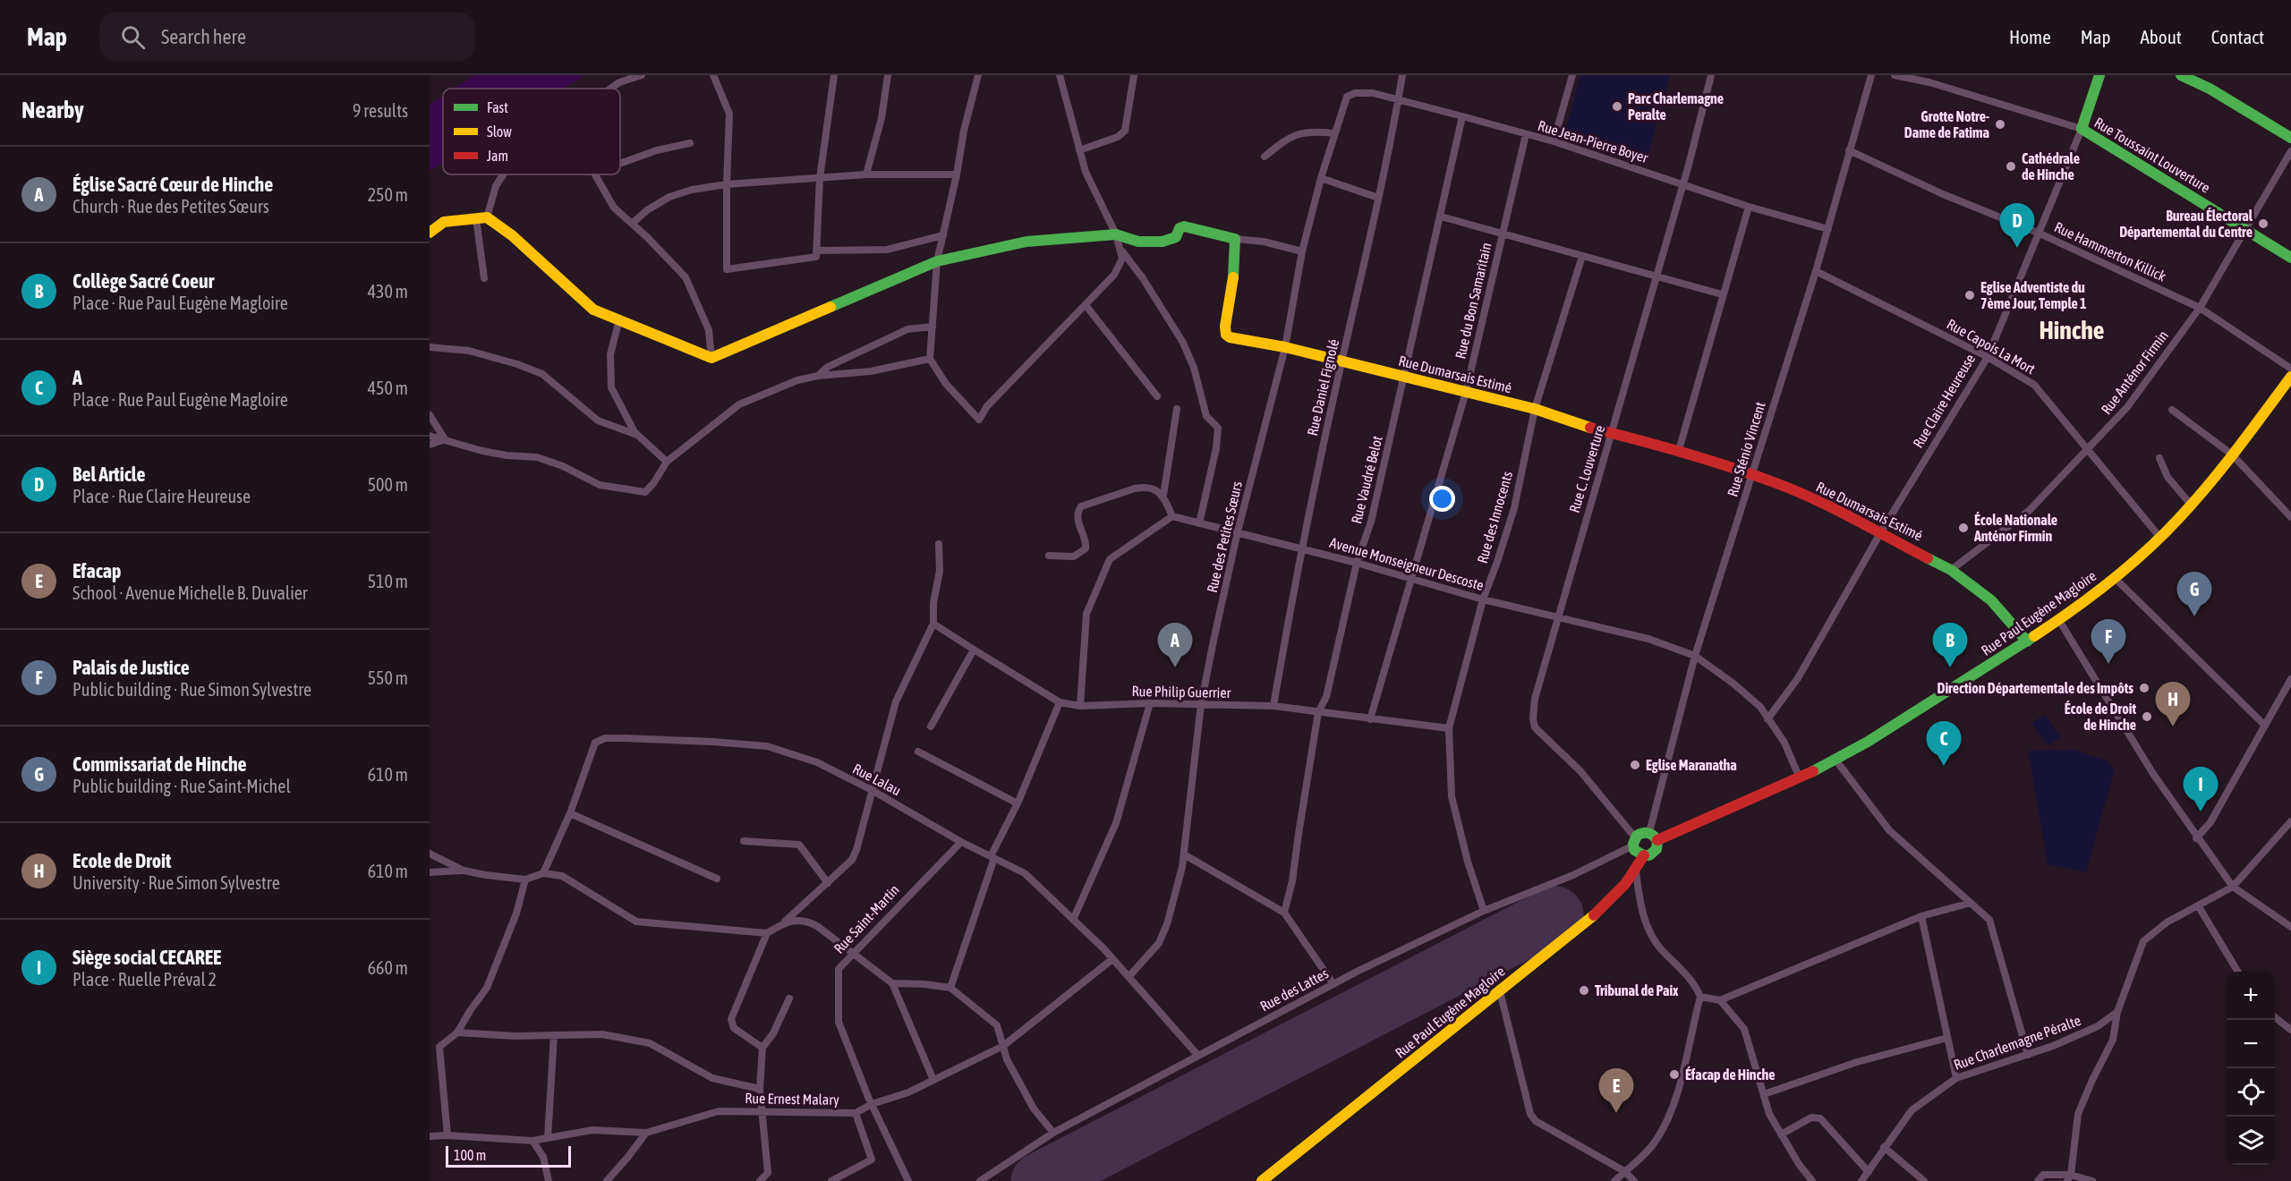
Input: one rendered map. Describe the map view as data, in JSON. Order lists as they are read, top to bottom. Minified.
{"streets":{"street":["Rue Jean-Pierre Boyer","Rue Toussaint Louverture","Rue Hammerton Killick","Rue du Bon Samaritain","Rue Capois La Mort","Rue Anténor Firmin","Rue Dumarsais Estimé","Rue Daniel Fignolé","Rue Claire Heureuse","Rue Sténio Vincent","Rue C. Louverture","Rue Vaudré Belot","Rue des Innocents","Rue des Petites Sœurs","Avenue Monseigneur Descoste","Rue Paul Eugène Magloire","Rue Philip Guerrier","Rue Lalau","Rue Saint-Martin","Rue des Lattes","Rue Charlemagne Péralte","Rue Ernest Malary"]},"crossings":[["Rue Jean-Pierre Boyer","Rue du Bon Samaritain"],["Rue Jean-Pierre Boyer","Rue Daniel Fignolé"],["Rue Jean-Pierre Boyer","Rue Sténio Vincent"],["Rue Jean-Pierre Boyer","Rue C. Louverture"],["Rue Jean-Pierre Boyer","Rue Vaudré Belot"],["Rue Jean-Pierre Boyer","Rue des Petites Sœurs"],["Rue Toussaint Louverture","Rue Anténor Firmin"],["Rue Toussaint Louverture","Rue Claire Heureuse"],["Rue Hammerton Killick","Rue Anténor Firmin"],["Rue Hammerton Killick","Rue Claire Heureuse"],["Rue Hammerton Killick","Rue Sténio Vincent"],["Rue du Bon Samaritain","Rue Dumarsais Estimé"],["Rue du Bon Samaritain","Avenue Monseigneur Descoste"],["Rue du Bon Samaritain","Rue Philip Guerrier"],["Rue Capois La Mort","Rue Anténor Firmin"],["Rue Capois La Mort","Rue Claire Heureuse"],["Rue Capois La Mort","Rue Sténio Vincent"],["Rue Capois La Mort","Rue Paul Eugène Magloire"],["Rue Anténor Firmin","Rue Dumarsais Estimé"],["Rue Dumarsais Estimé","Rue Daniel Fignolé"],["Rue Dumarsais Estimé","Rue Claire Heureuse"],["Rue Dumarsais Estimé","Rue Sténio Vincent"],["Rue Dumarsais Estimé","Rue C. Louverture"],["Rue Dumarsais Estimé","Rue Vaudré Belot"],["Rue Dumarsais Estimé","Rue des Innocents"],["Rue Dumarsais Estimé","Rue des Petites Sœurs"],["Rue Dumarsais Estimé","Rue Paul Eugène Magloire"],["Rue Daniel Fignolé","Avenue Monseigneur Descoste"],["Rue Daniel Fignolé","Rue Philip Guerrier"],["Rue Claire Heureuse","Avenue Monseigneur Descoste"],["Rue Sténio Vincent","Rue C. Louverture"],["Rue Sténio Vincent","Avenue Monseigneur Descoste"],["Rue Sténio Vincent","Rue Paul Eugène Magloire"],["Rue Sténio Vincent","Rue des Lattes"],["Rue C. Louverture","Avenue Monseigneur Descoste"],["Rue C. Louverture","Rue Paul Eugène Magloire"],["Rue C. Louverture","Rue des Lattes"],["Rue Vaudré Belot","Avenue Monseigneur Descoste"],["Rue Vaudré Belot","Rue Philip Guerrier"],["Rue des Innocents","Avenue Monseigneur Descoste"],["Rue des Innocents","Rue Philip Guerrier"],["Rue des Innocents","Rue des Lattes"],["Rue des Petites Sœurs","Avenue Monseigneur Descoste"],["Rue des Petites Sœurs","Rue Philip Guerrier"],["Rue des Petites Sœurs","Rue Lalau"],["Avenue Monseigneur Descoste","Rue Paul Eugène Magloire"],["Rue Paul Eugène Magloire","Rue des Lattes"],["Rue Lalau","Rue Saint-Martin"],["Rue Lalau","Rue des Lattes"],["Rue Lalau","Rue Ernest Malary"],["Rue Saint-Martin","Rue Ernest Malary"]],"districts":["Hinche"],"places":["Parc Charlemagne Peralte","Grotte Notre- Dame de Fatima","Cathédrale de Hinche","Bureau Électoral Départemental du Centre","Eglise Adventiste du 7ème Jour, Temple 1","École Nationale Anténor Firmin","Direction Départementale des Impôts","École de Droit de Hinche","Eglise Maranatha","Tribunal de Paix","Éfacap de Hinche"],"legend":["Fast","Slow","Jam"],"scale_bar":"100 m","page":{"header":"Map","search":"Search here","nav":["Home","Map","About","Contact"],"heading":["Nearby","9 results"],"list":[{"mark":"A","name":"Église Sacré Cœur de Hinche","note":"Church · Rue des Petites Sœurs","value":"250 m"},{"mark":"B","name":"Collège Sacré Coeur","note":"Place · Rue Paul Eugène Magloire","value":"430 m"},{"mark":"C","name":"A","note":"Place · Rue Paul Eugène Magloire","value":"450 m"},{"mark":"D","name":"Bel Article","note":"Place · Rue Claire Heureuse","value":"500 m"},{"mark":"E","name":"Efacap","note":"School · Avenue Michelle B. Duvalier","value":"510 m"},{"mark":"F","name":"Palais de Justice","note":"Public building · Rue Simon Sylvestre","value":"550 m"},{"mark":"G","name":"Commissariat de Hinche","note":"Public building · Rue Saint-Michel","value":"610 m"},{"mark":"H","name":"Ecole de Droit","note":"University · Rue Simon Sylvestre","value":"610 m"},{"mark":"I","name":"Siège social CECAREE","note":"Place · Ruelle Préval 2","value":"660 m"}],"pins":["D","G","F","A","B","H","C","I","E"],"map_buttons":["+","−"],"scale":"100 m"}}
